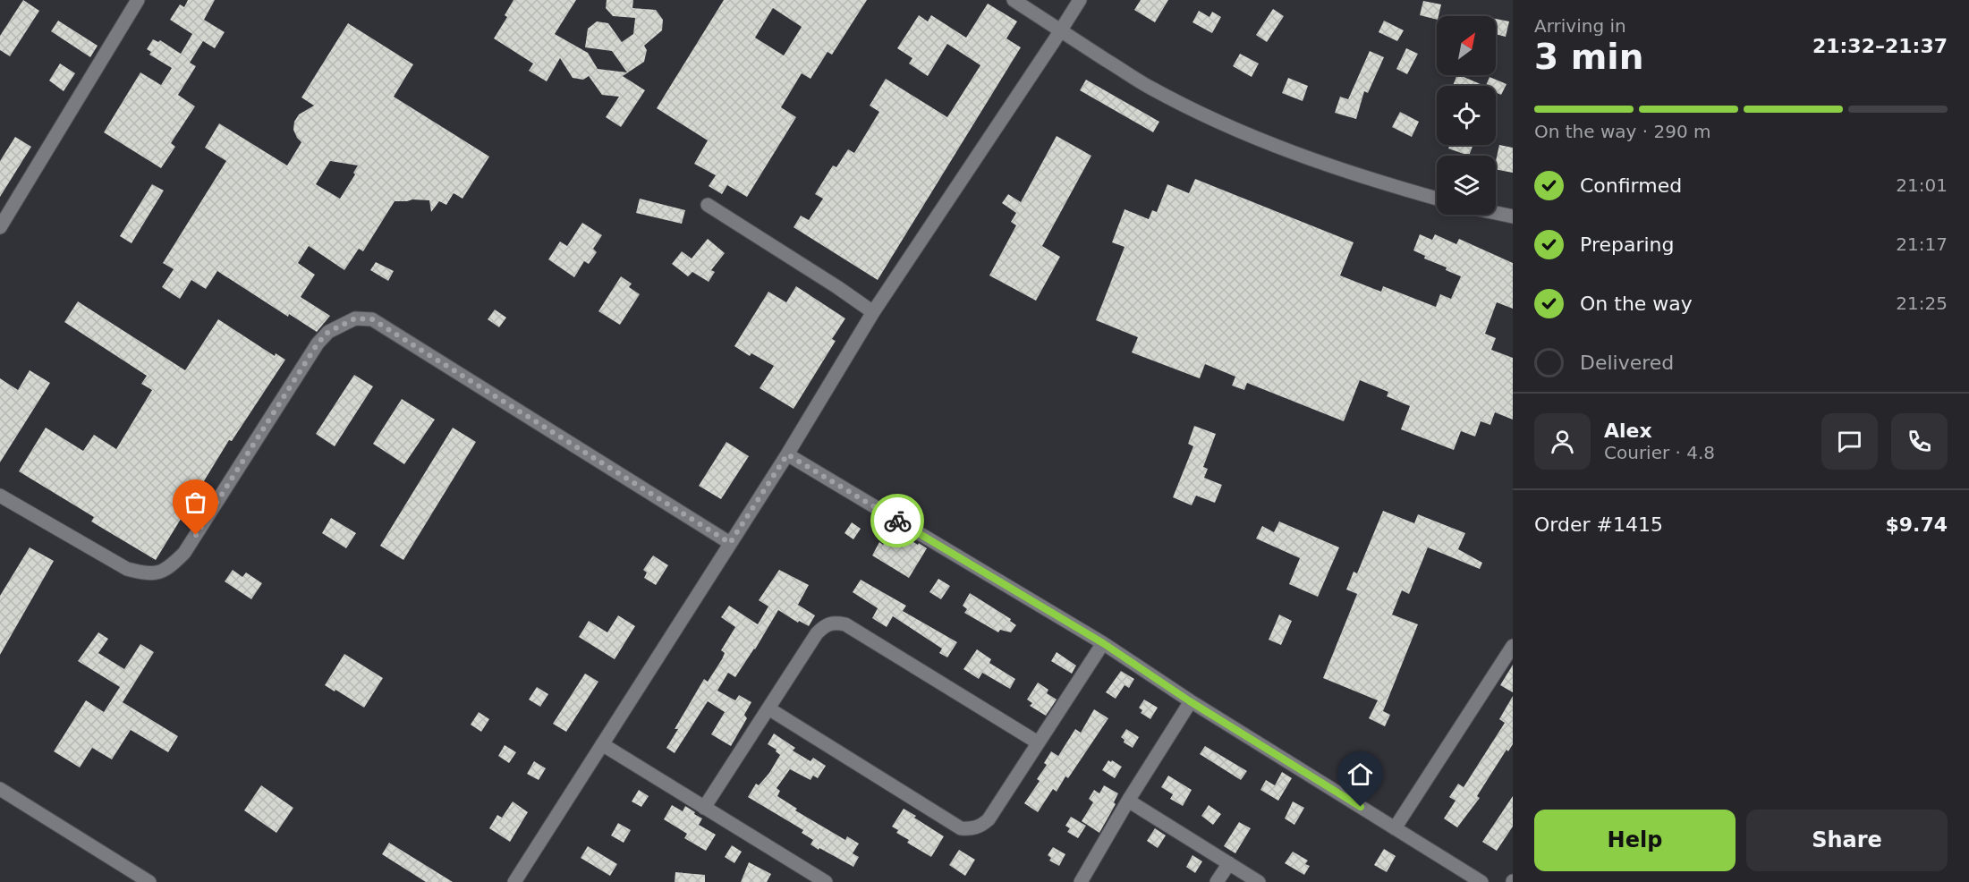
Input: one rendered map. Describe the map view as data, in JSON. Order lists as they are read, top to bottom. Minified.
{"north":"top right","page":{"heading":["3 min","Arriving in","21:32–21:37"],"panel":["Alex","Courier · 4.8","Order #1415","$9.74"],"bar":"On the way · 290 m","list":[["Confirmed","21:01"],["Preparing","21:17"],["On the way","21:25"],"Delivered"],"buttons":["Help","Share"]}}
